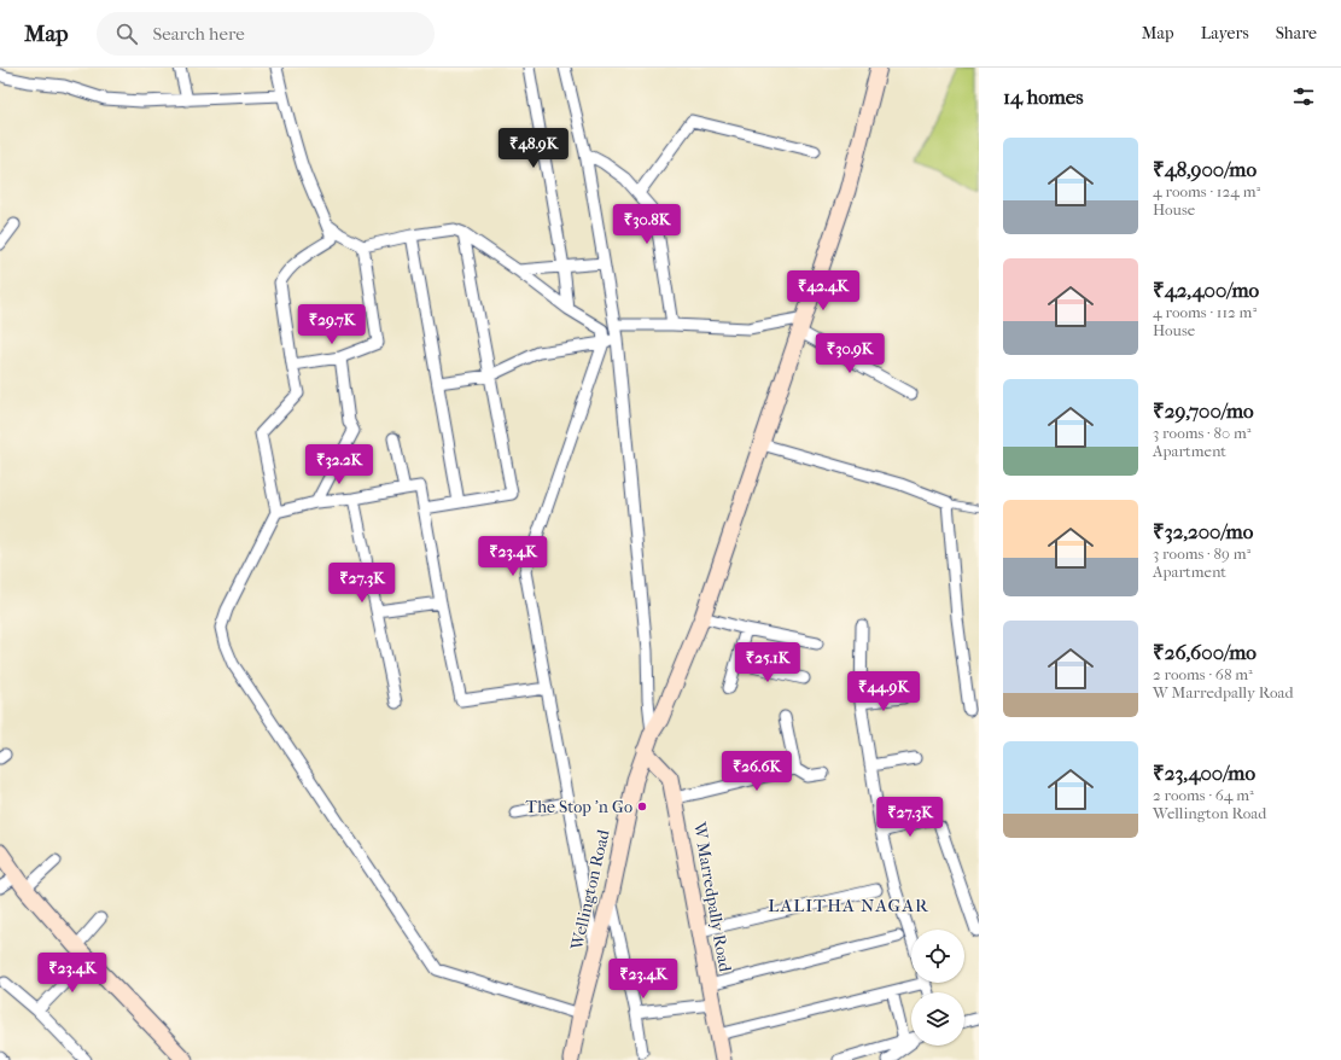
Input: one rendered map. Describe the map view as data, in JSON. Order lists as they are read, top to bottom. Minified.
{"streets":{"main road":["Wellington Road","W Marredpally Road"]},"crossings":[["Wellington Road","W Marredpally Road"]],"districts":["LALITHA NAGAR"],"places":["The Stop 'n Go"],"page":{"header":"Map","search":"Search here","nav":["Map","Layers","Share"],"heading":"14 homes","list":[{"name":"₹48,900/mo","note":"4 rooms · 124 m² · House"},{"name":"₹42,400/mo","note":"4 rooms · 112 m² · House"},{"name":"₹29,700/mo","note":"3 rooms · 80 m² · Apartment"},{"name":"₹32,200/mo","note":"3 rooms · 89 m² · Apartment"},{"name":"₹26,600/mo","note":"2 rooms · 68 m² · W Marredpally Road"},{"name":"₹23,400/mo","note":"2 rooms · 64 m² · Wellington Road"}],"price":["₹48.9K","₹30.8K","₹42.4K","₹29.7K","₹30.9K","₹32.2K","₹23.4K","₹27.3K","₹25.1K","₹44.9K","₹26.6K","₹27.3K","₹23.4K","₹23.4K"]}}
